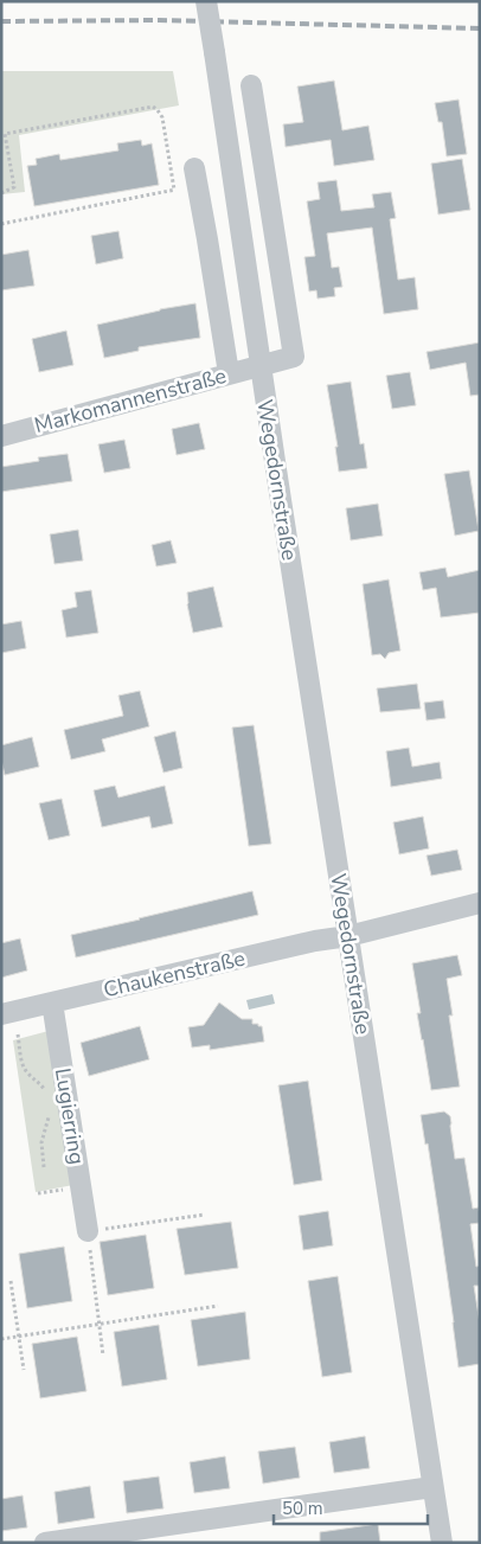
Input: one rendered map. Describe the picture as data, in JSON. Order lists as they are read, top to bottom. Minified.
{"streets":{"street":["Markomannenstraße","Wegedornstraße","Chaukenstraße","Lugierring"]},"crossings":[["Markomannenstraße","Wegedornstraße"],["Wegedornstraße","Chaukenstraße"],["Chaukenstraße","Lugierring"]],"scale_bar":"50 m"}
